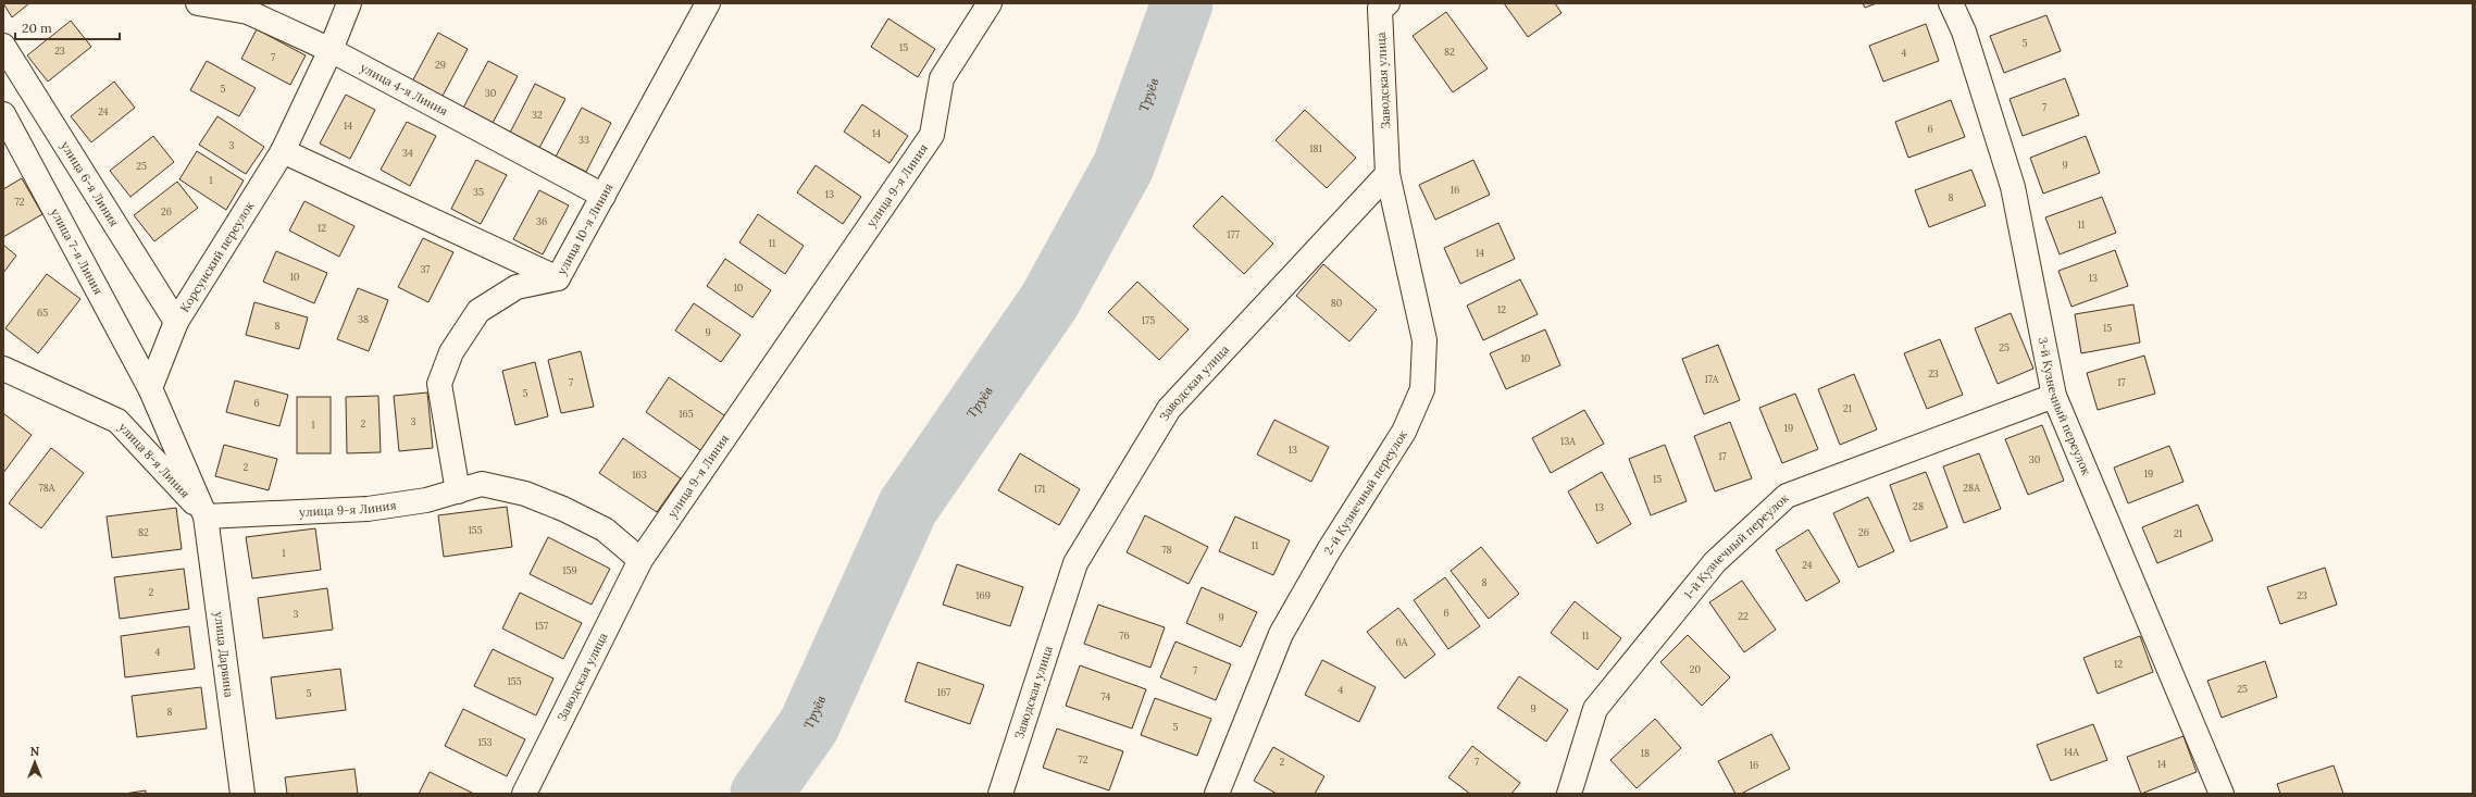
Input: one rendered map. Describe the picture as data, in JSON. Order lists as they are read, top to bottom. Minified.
{"streets":{"street":["Заводская улица","улица 4-я Линия","улица 6-я Линия","улица 9-я Линия","улица 10-я Линия","улица 7-я Линия","Корсунский переулок","3-й Кузнечный переулок","улица 8-я Линия","2-й Кузнечный переулок","1-й Кузнечный переулок","улица Дарвина"]},"crossings":[["Заводская улица","улица 9-я Линия"],["Заводская улица","2-й Кузнечный переулок"],["улица 4-я Линия","улица 10-я Линия"],["улица 4-я Линия","Корсунский переулок"],["улица 6-я Линия","Корсунский переулок"],["улица 9-я Линия","улица 10-я Линия"],["улица 9-я Линия","улица 8-я Линия"],["улица 9-я Линия","улица Дарвина"],["улица 7-я Линия","Корсунский переулок"],["3-й Кузнечный переулок","1-й Кузнечный переулок"],["улица 8-я Линия","улица Дарвина"]],"water":["Труёв"],"house_numbers":["5","15","23","82","4","7","29","5","30","7","24","32","14","6","14","33","3","181","34","9","25","1","16","35","13","8","72","26","36","11","12","177","11","14","37","10","13","10","80","12","65","38","175","8","15","9","25","10","23","17А","7","17","5","6","21","165","3","2","1","19","13А","13","17","30","2","19","163","15","78А","28А","171","28","13","155","82","26","21","11","78","1","24","159","8","2","169","23","6","3","22","9","157","76","11","6А","4","12","20","7","155","25","4","167","5","74","9","8","5","153","14А","18","72","2","7","14","16"],"scale_bar":"20 m","north":"top"}
